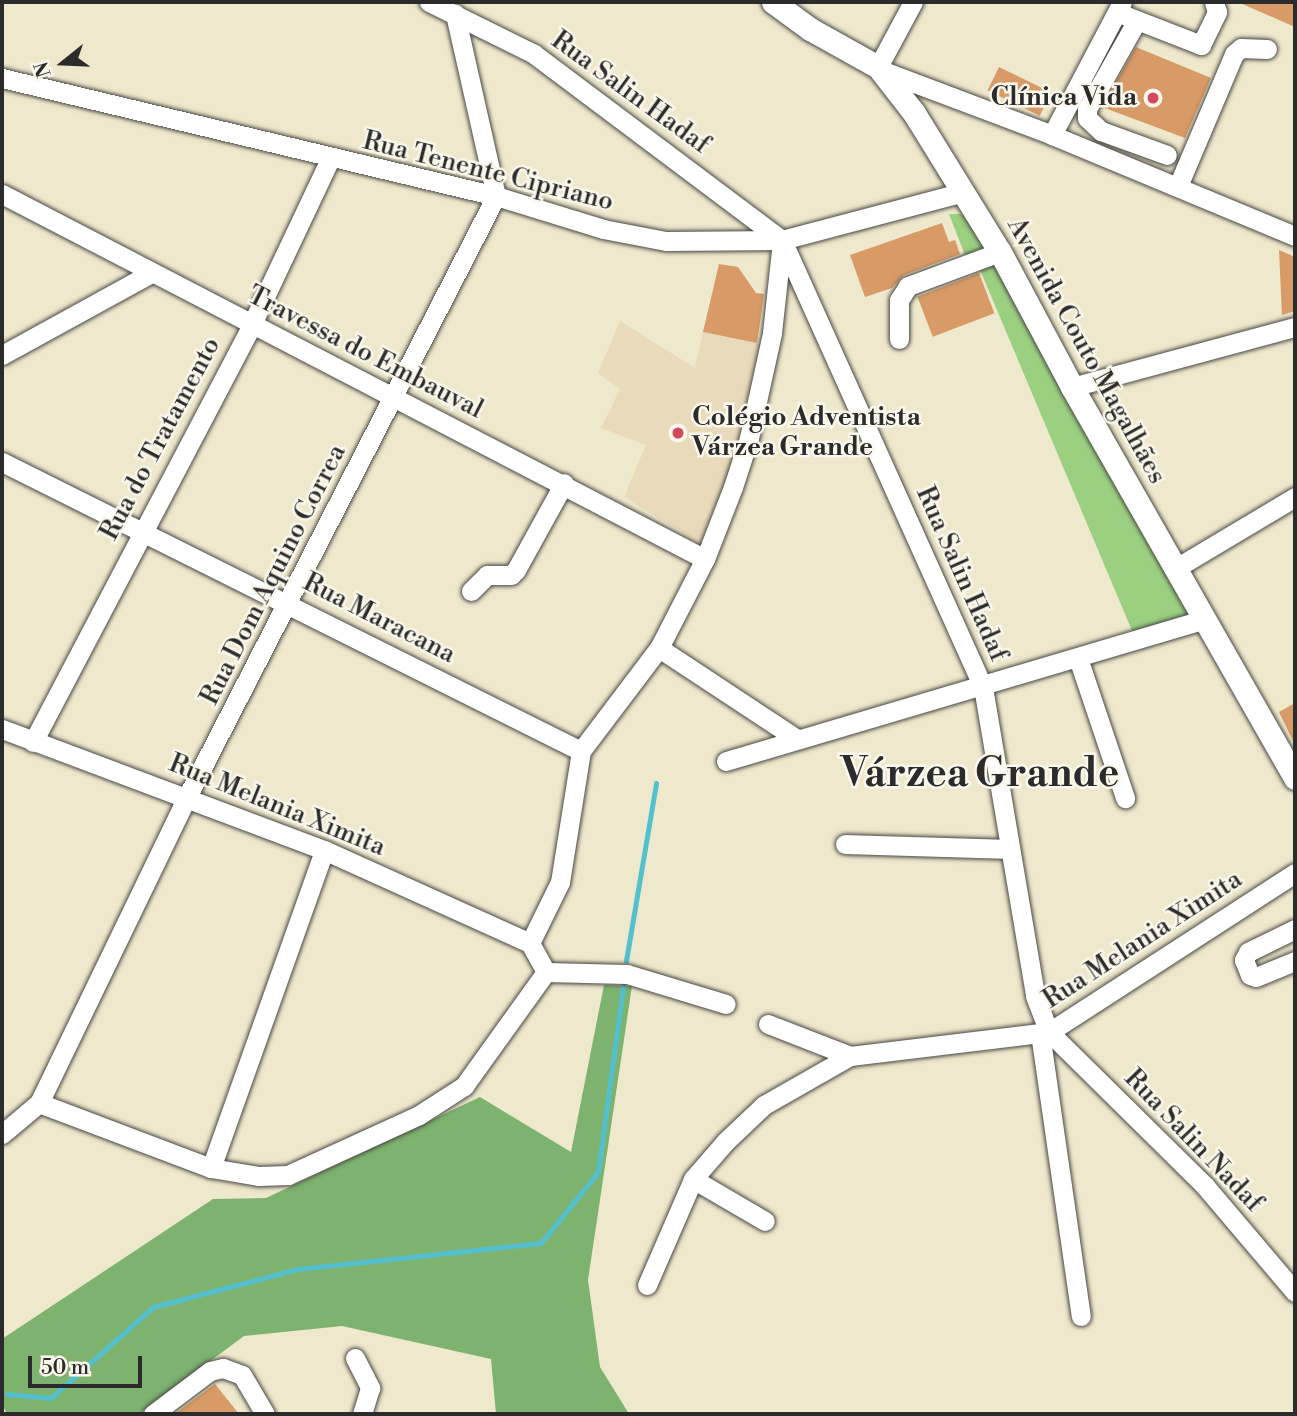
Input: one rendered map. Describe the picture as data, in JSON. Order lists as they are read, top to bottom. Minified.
{"streets":{"main road":["Avenida Couto Magalhães"],"street":["Rua Salin Hadaf","Rua Tenente Cipriano","Travessa do Embauval","Rua do Tratamento","Rua Dom Aquino Correa","Rua Maracana","Rua Melania Ximita","Rua Salin Nadaf"]},"crossings":[["Rua Salin Hadaf","Rua Tenente Cipriano"],["Rua Salin Hadaf","Rua Melania Ximita"],["Rua Salin Hadaf","Rua Salin Nadaf"],["Rua Tenente Cipriano","Avenida Couto Magalhães"],["Rua Tenente Cipriano","Rua do Tratamento"],["Rua Tenente Cipriano","Rua Dom Aquino Correa"],["Travessa do Embauval","Rua do Tratamento"],["Travessa do Embauval","Rua Dom Aquino Correa"],["Rua do Tratamento","Rua Maracana"],["Rua do Tratamento","Rua Melania Ximita"],["Rua Dom Aquino Correa","Rua Maracana"],["Rua Dom Aquino Correa","Rua Melania Ximita"],["Rua Melania Ximita","Rua Salin Nadaf"]],"districts":["Várzea Grande"],"places":["Clínica Vida","Colégio Adventista Várzea Grande"],"scale_bar":"50 m","north":"left"}
